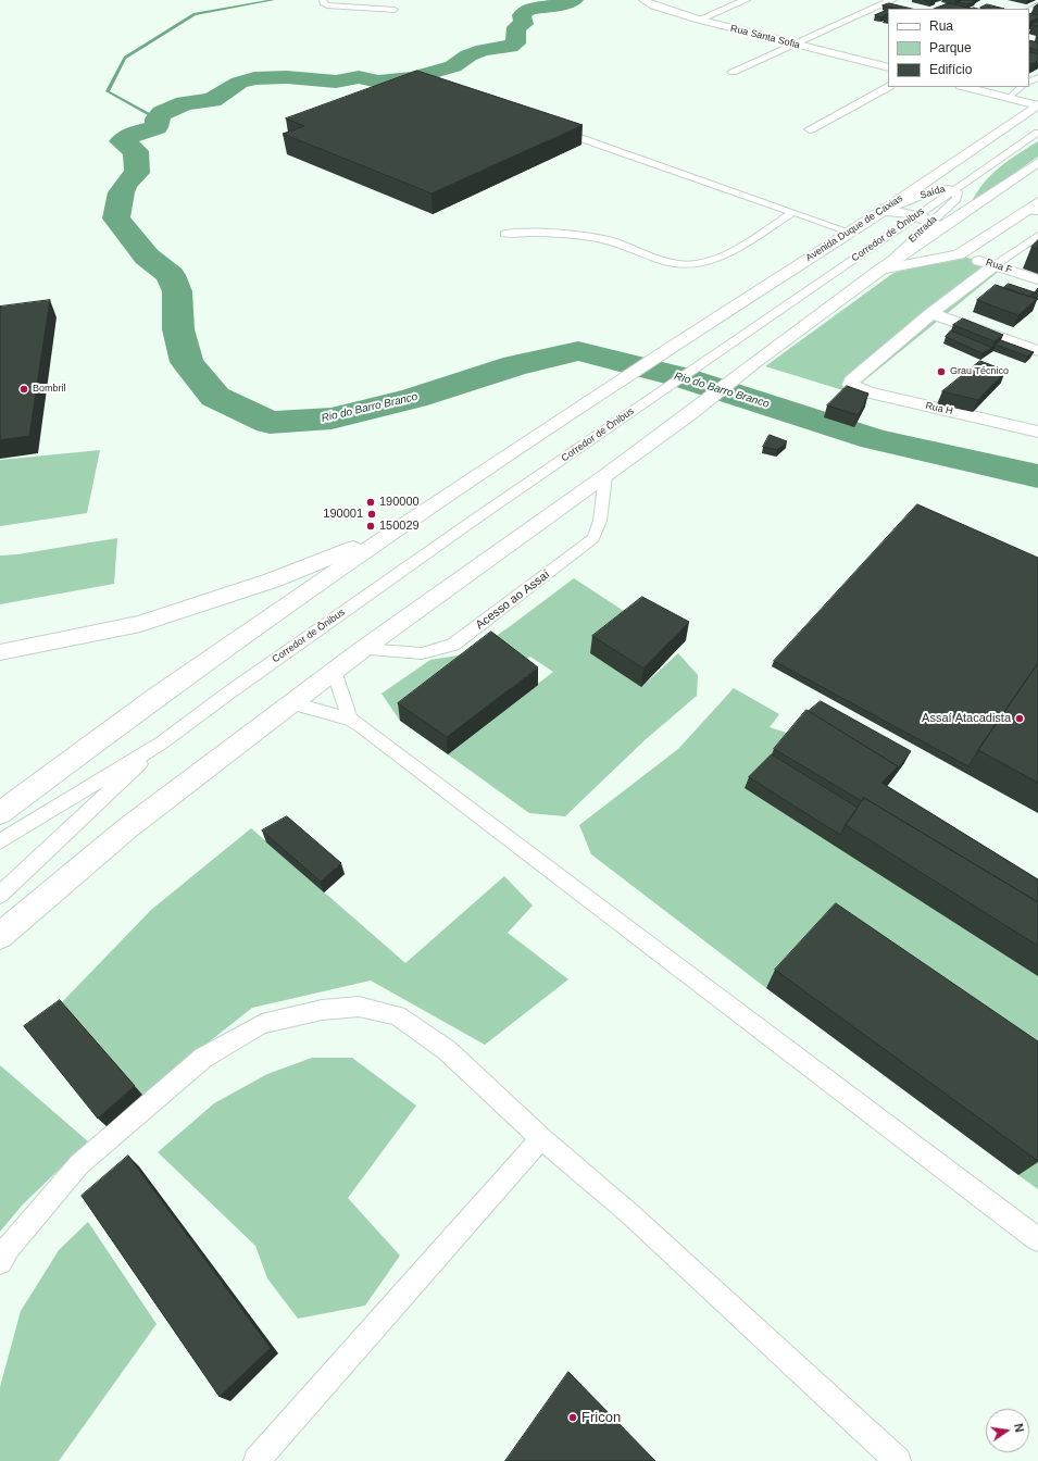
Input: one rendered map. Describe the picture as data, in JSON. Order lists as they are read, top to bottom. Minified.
{"streets":{"main road":["Rua Santa Sofia","Avenida Duque de Caxias","Rua F","Rua H"],"lane":["Saída","Entrada","Corredor de Ônibus","Acesso ao Assaí"]},"crossings":[["Saída","Avenida Duque de Caxias"],["Saída","Entrada"],["Saída","Corredor de Ônibus"],["Entrada","Corredor de Ônibus"]],"water":["Rio do Barro Branco"],"places":["Grau Técnico","Bombril","190000","190001","150029","Assaí Atacadista","Fricon"],"legend":["Rua","Parque","Edifício"],"north":"right"}
